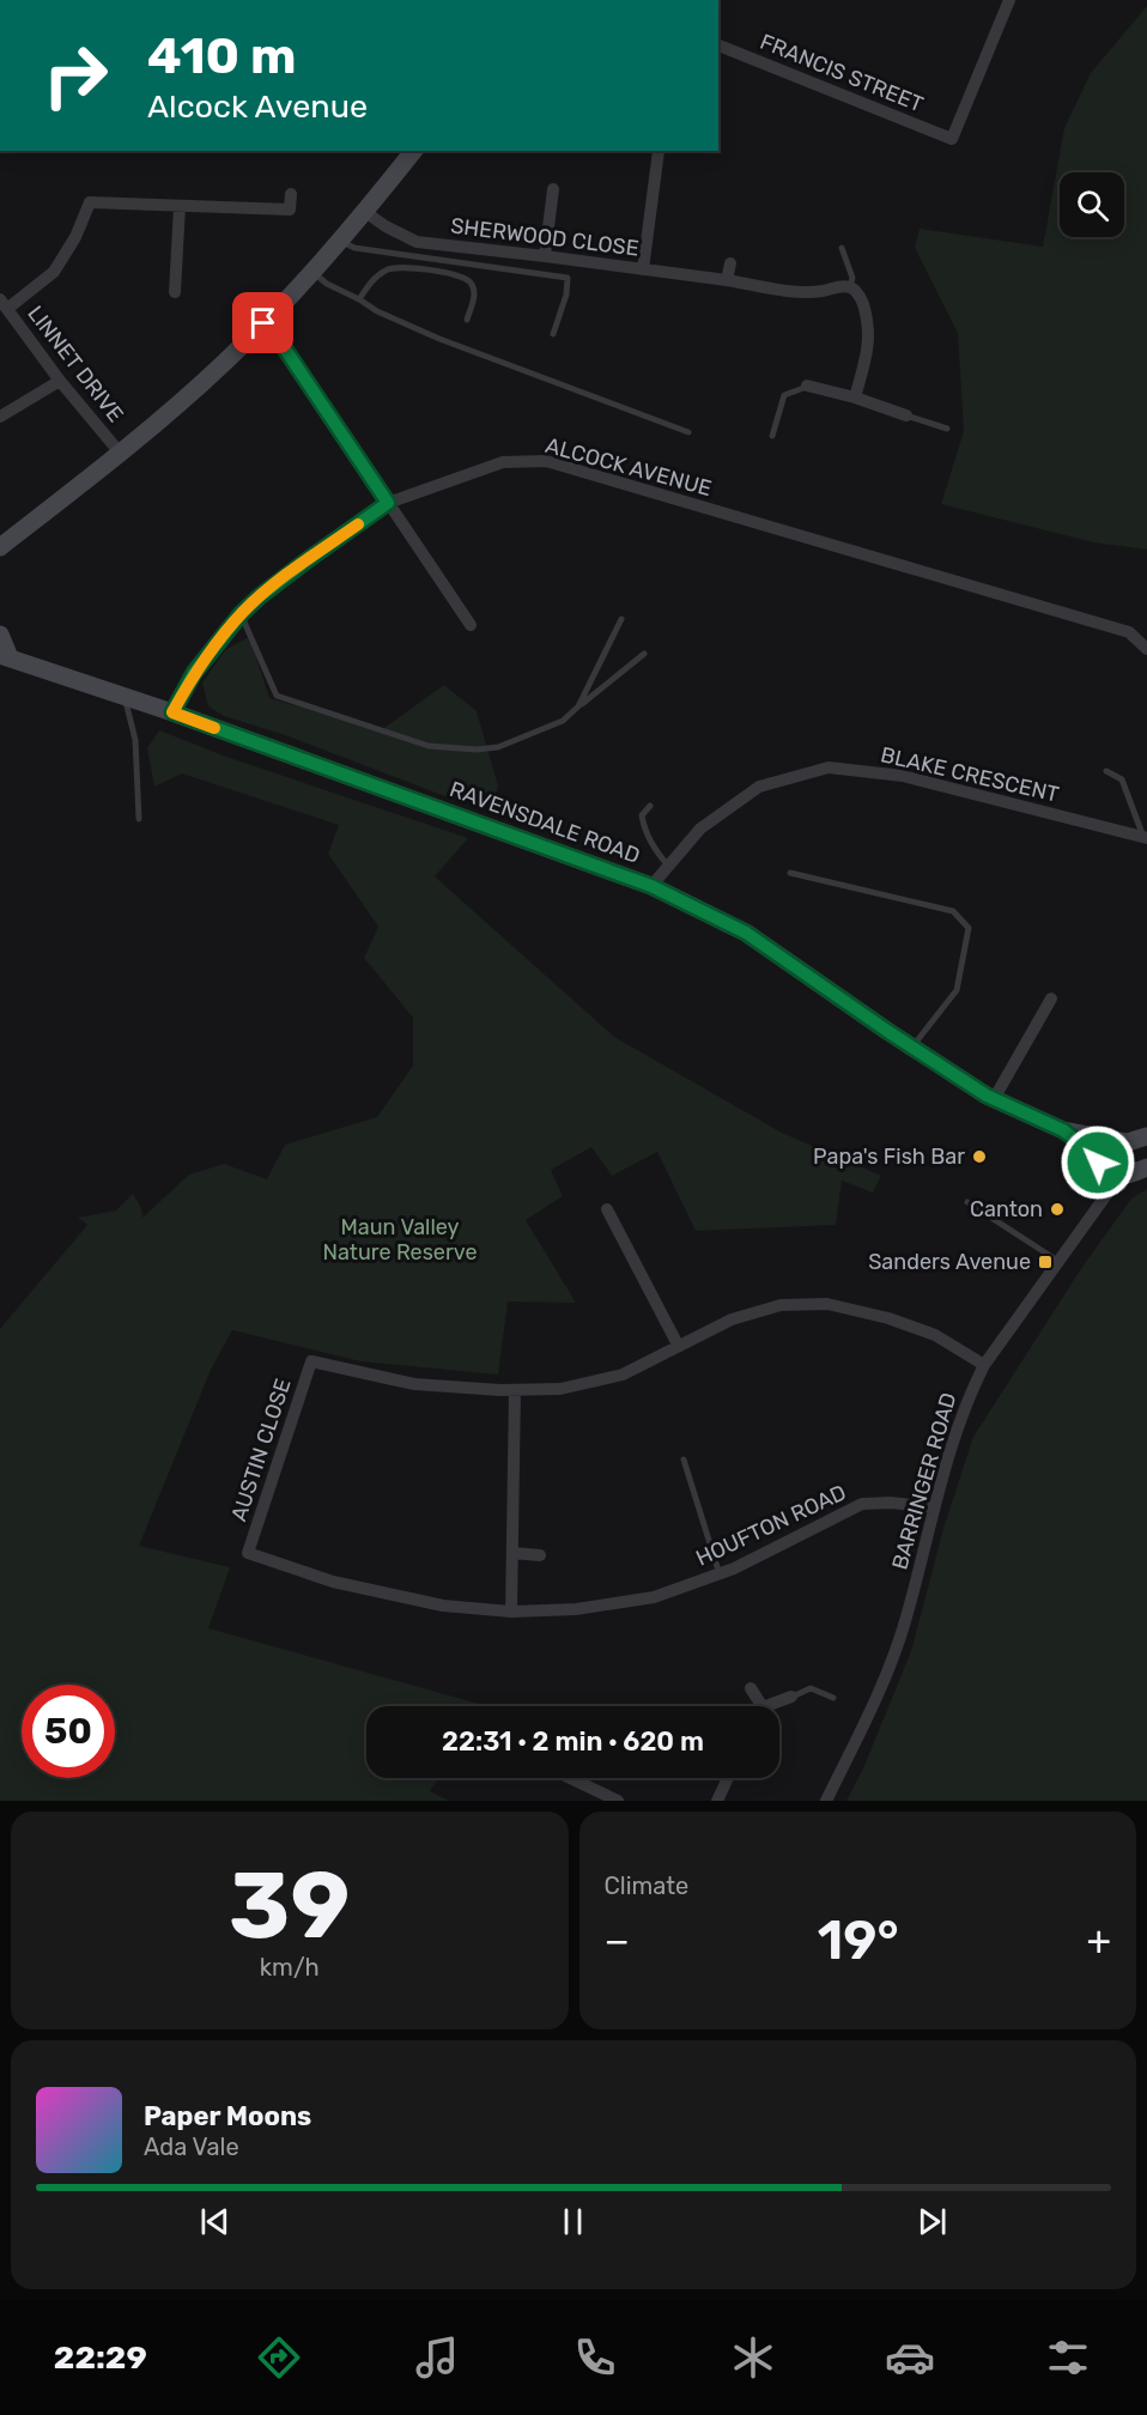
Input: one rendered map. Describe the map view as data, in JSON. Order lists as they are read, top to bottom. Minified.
{"streets":{"main road":["RAVENSDALE ROAD"],"street":["FRANCIS STREET","SHERWOOD CLOSE","LINNET DRIVE","ALCOCK AVENUE","BLAKE CRESCENT","AUSTIN CLOSE","BARRINGER ROAD","HOUFTON ROAD"]},"crossings":[["ALCOCK AVENUE","RAVENSDALE ROAD"],["BLAKE CRESCENT","RAVENSDALE ROAD"],["RAVENSDALE ROAD","BARRINGER ROAD"],["AUSTIN CLOSE","HOUFTON ROAD"],["BARRINGER ROAD","HOUFTON ROAD"]],"parks":["Maun Valley Nature Reserve"],"places":{"other":["Papa's Fish Bar","Canton"],"transit":["Sanders Avenue"]},"page":{"turn":["410 m","Alcock Avenue"],"limit":"50","trip":"22:31 · 2 min · 620 m","tile":[["39","km/h"],"Climate"],"heat":["−","19°","+"],"song":["Paper Moons","Ada Vale"],"tabs":"22:29"}}
